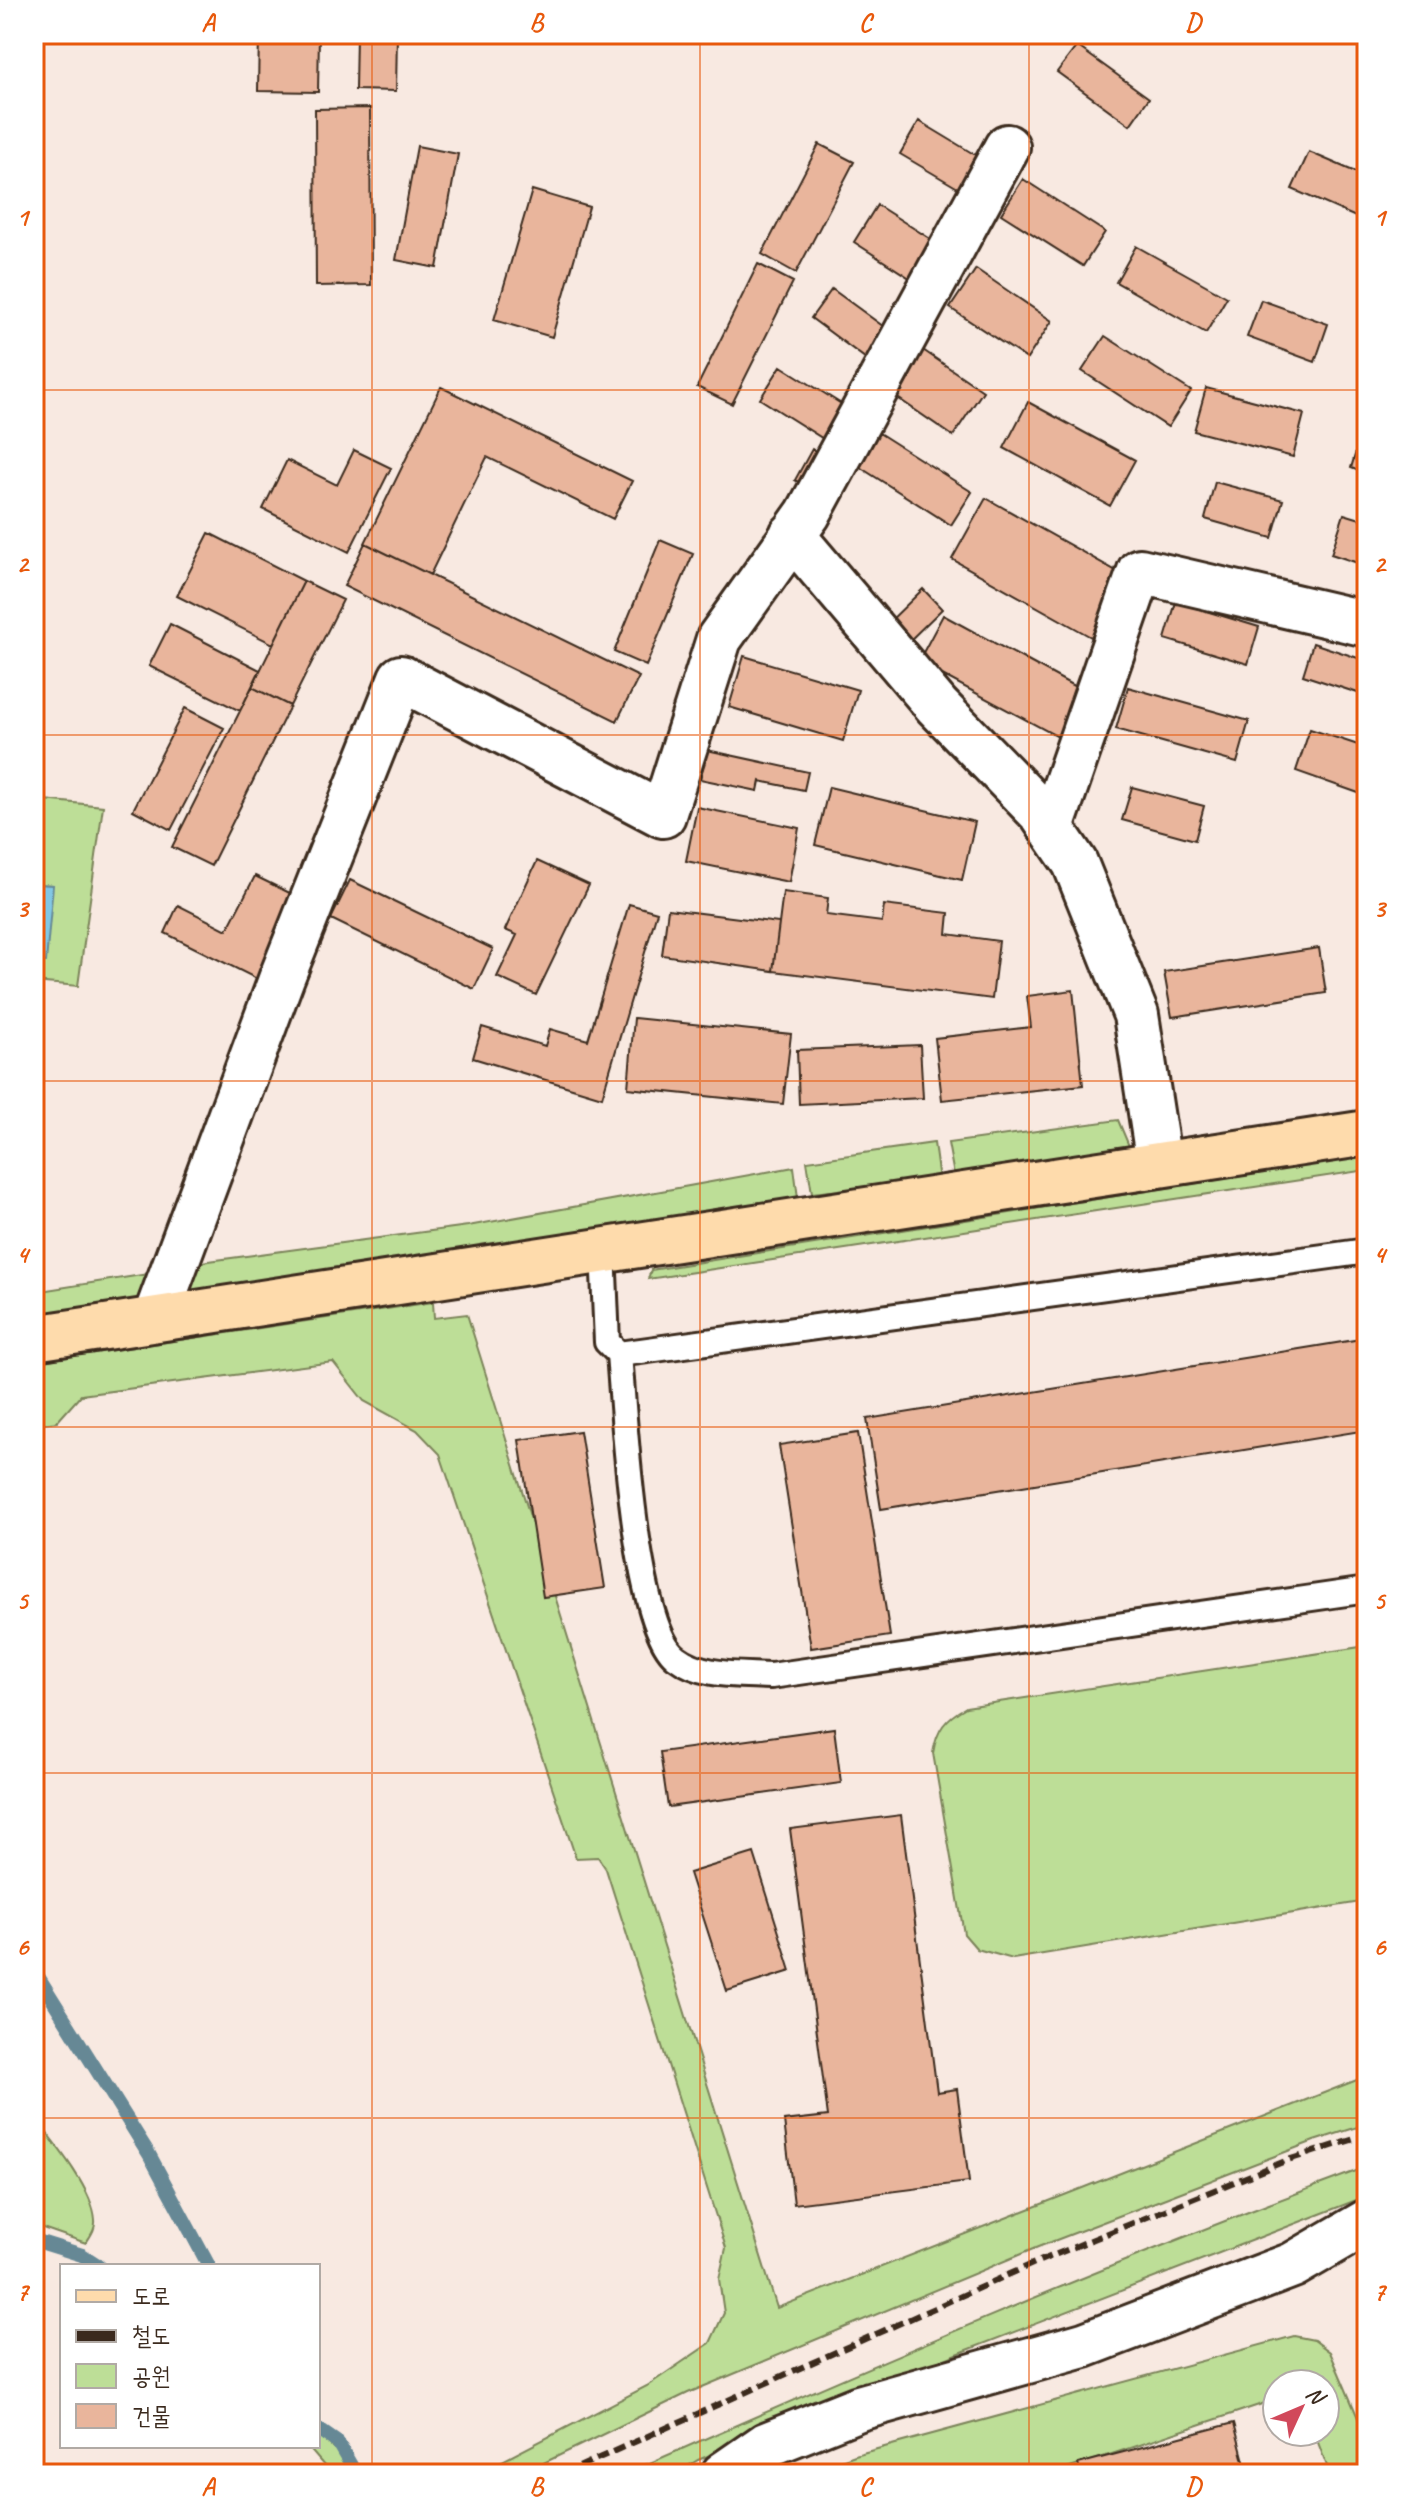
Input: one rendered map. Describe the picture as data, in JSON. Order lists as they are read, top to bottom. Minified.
{"legend":["도로","철도","공원","건물"],"north":"top right","grid":{"columns":["A","B","C","D"],"rows":["1","2","3","4","5","6","7"]}}
